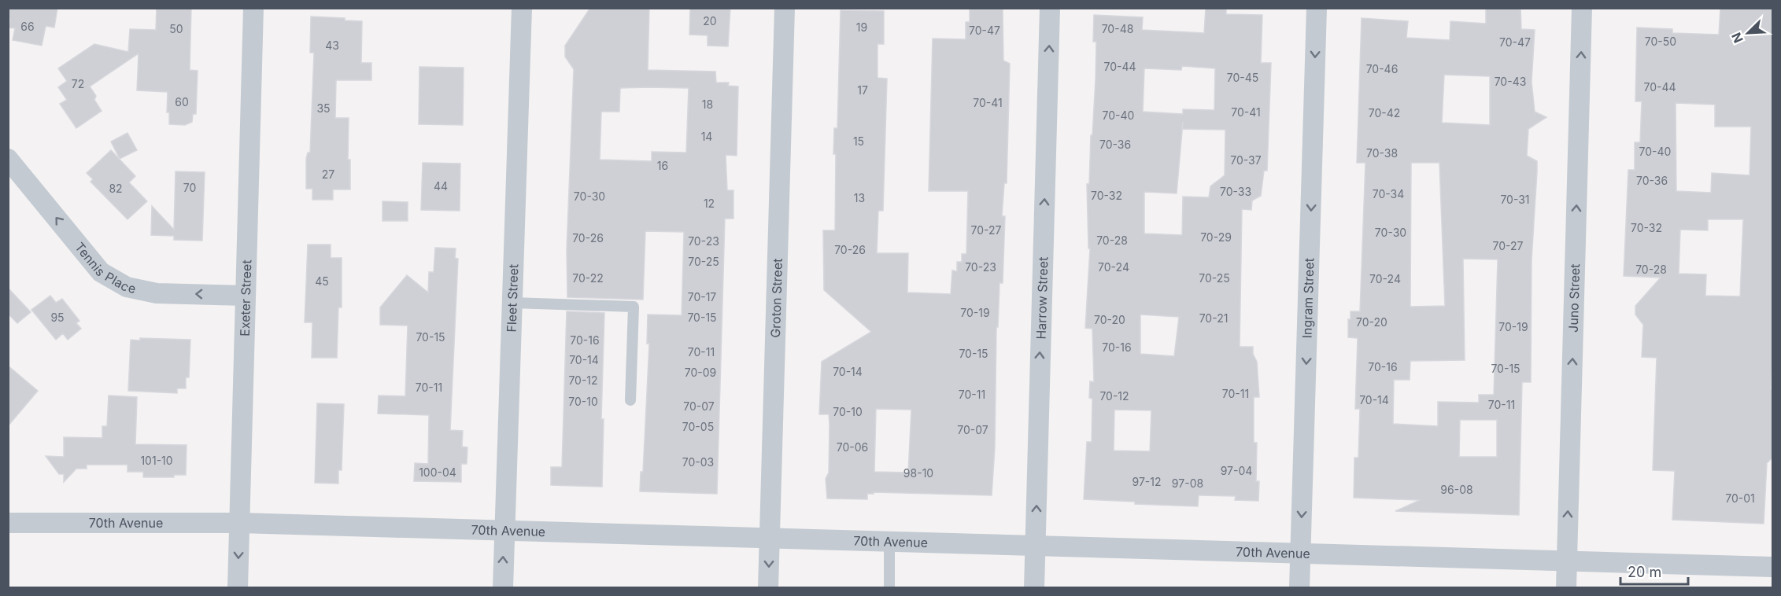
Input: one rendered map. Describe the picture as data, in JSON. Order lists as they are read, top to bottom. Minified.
{"streets":{"street":["Tennis Place","Exeter Street","Fleet Street","Groton Street","Harrow Street","Ingram Street","Juno Street","70th Avenue"]},"crossings":[["Tennis Place","Exeter Street"],["Exeter Street","70th Avenue"],["Fleet Street","70th Avenue"],["Groton Street","70th Avenue"],["Harrow Street","70th Avenue"],["Ingram Street","70th Avenue"],["Juno Street","70th Avenue"]],"one_way":["Tennis Place","Harrow Street","Ingram Street","Juno Street"],"house_numbers":["20","66","19","50","70-48","70-47","70-50","70-47","43","70-44","70-46","70-45","70-43","72","70-44","17","60","70-41","18","35","70-41","70-42","70-40","14","15","70-36","70-40","70-38","70-37","16","27","70-36","44","70","82","70-33","70-34","70-32","70-30","13","70-31","12","70-32","70-27","70-30","70-29","70-26","70-28","70-23","70-27","70-26","70-25","70-23","70-24","70-28","70-22","70-25","70-24","45","70-17","70-19","95","70-15","70-21","70-20","70-20","70-19","70-15","70-16","70-16","70-11","70-15","70-14","70-16","70-15","70-14","70-09","70-12","70-11","70-11","70-11","70-12","70-14","70-10","70-11","70-07","70-10","70-05","70-07","70-06","101-10","70-03","97-04","100-04","98-10","97-12","97-08","96-08","70-01"],"scale_bar":"20 m","north":"bottom left"}
